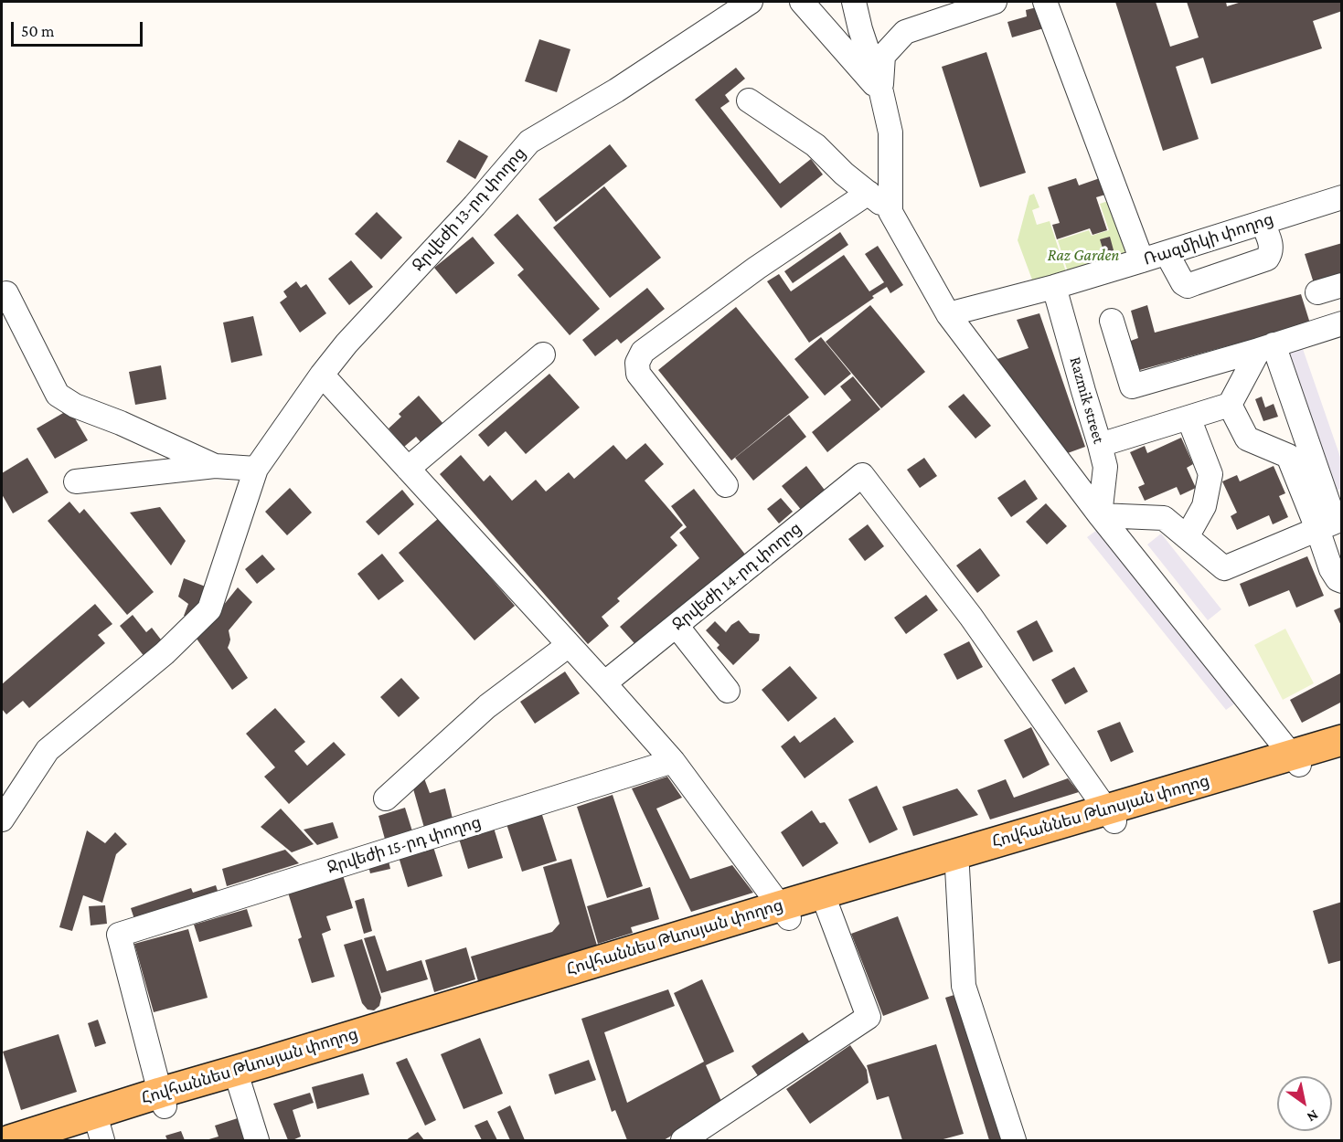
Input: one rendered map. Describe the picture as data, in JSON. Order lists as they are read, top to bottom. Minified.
{"streets":{"main road":["Հովհաննես Թևոսյան փողոց"],"street":["Ջրվեժի 13-րդ փողոց","Ռազմիկի փողոց","Razmik street","Ջրվեժի 14-րդ փողոց","Ջրվեժի 15-րդ փողոց"]},"crossings":[["Ռազմիկի փողոց","Razmik street"],["Ջրվեժի 14-րդ փողոց","Հովհաննես Թևոսյան փողոց"],["Հովհաննես Թևոսյան փողոց","Ջրվեժի 15-րդ փողոց"]],"parks":["Raz Garden"],"scale_bar":"50 m","north":"bottom right"}
